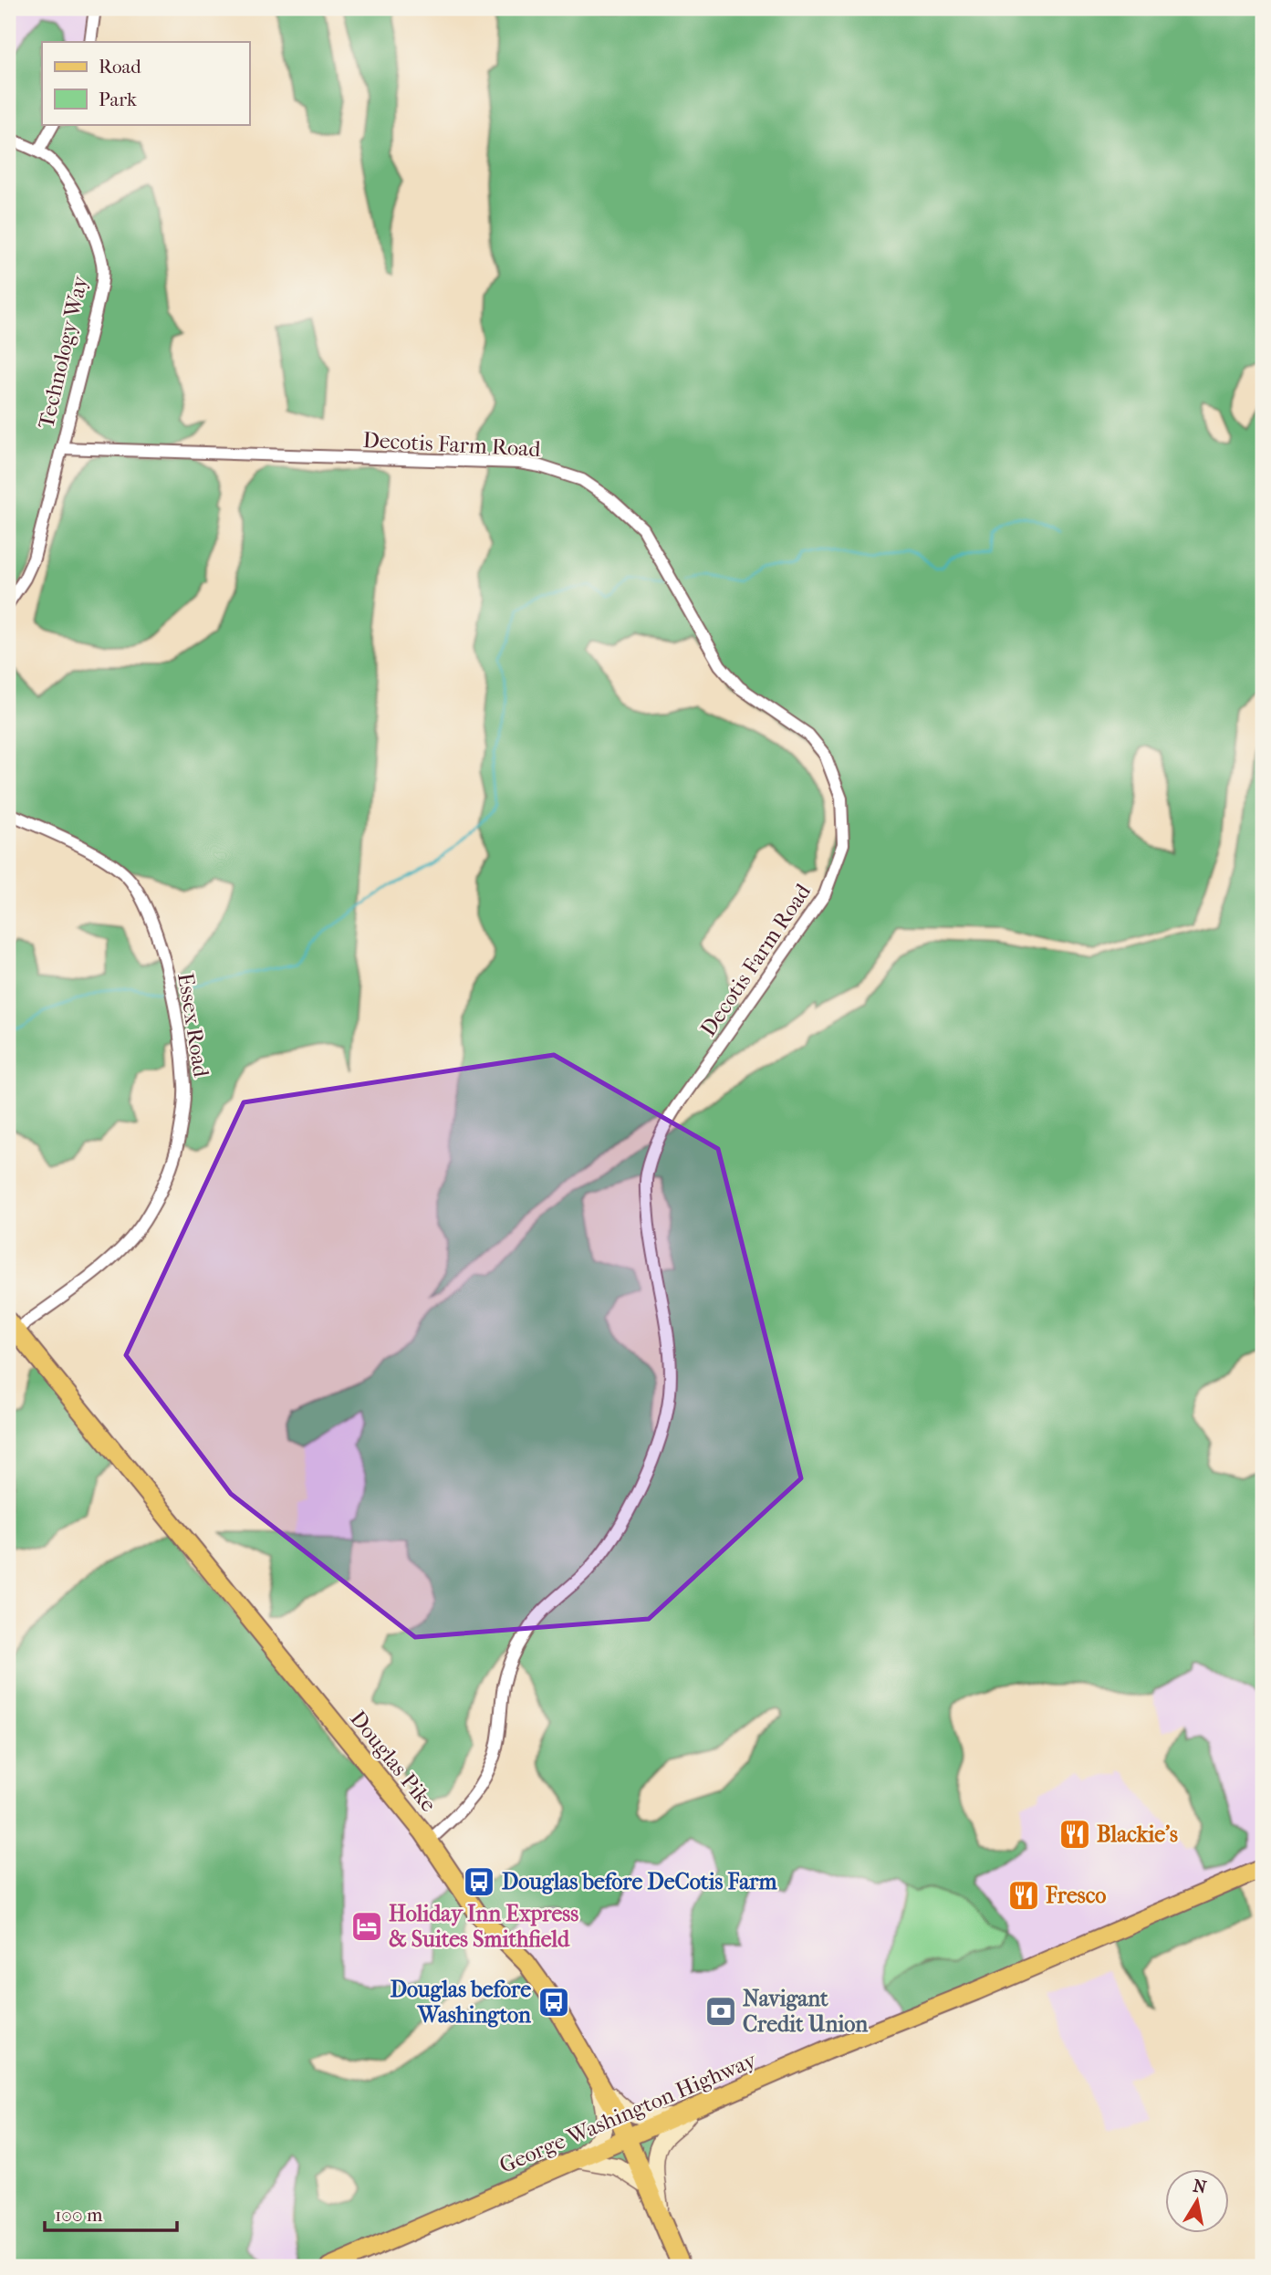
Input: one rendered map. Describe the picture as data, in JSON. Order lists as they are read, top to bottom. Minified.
{"streets":{"main road":["Douglas Pike","George Washington Highway"],"street":["Technology Way","Decotis Farm Road","Essex Road"]},"crossings":[["Technology Way","Decotis Farm Road"],["Decotis Farm Road","Douglas Pike"],["Essex Road","Douglas Pike"],["Douglas Pike","George Washington Highway"]],"places":{"restaurant":["Blackie's","Fresco"],"bus stop":["Douglas before DeCotis Farm","Douglas before Washington"],"hotel":["Holiday Inn Express & Suites Smithfield"],"bank":["Navigant Credit Union"]},"legend":["Road","Park"],"scale_bar":"100 m","north":"top"}
